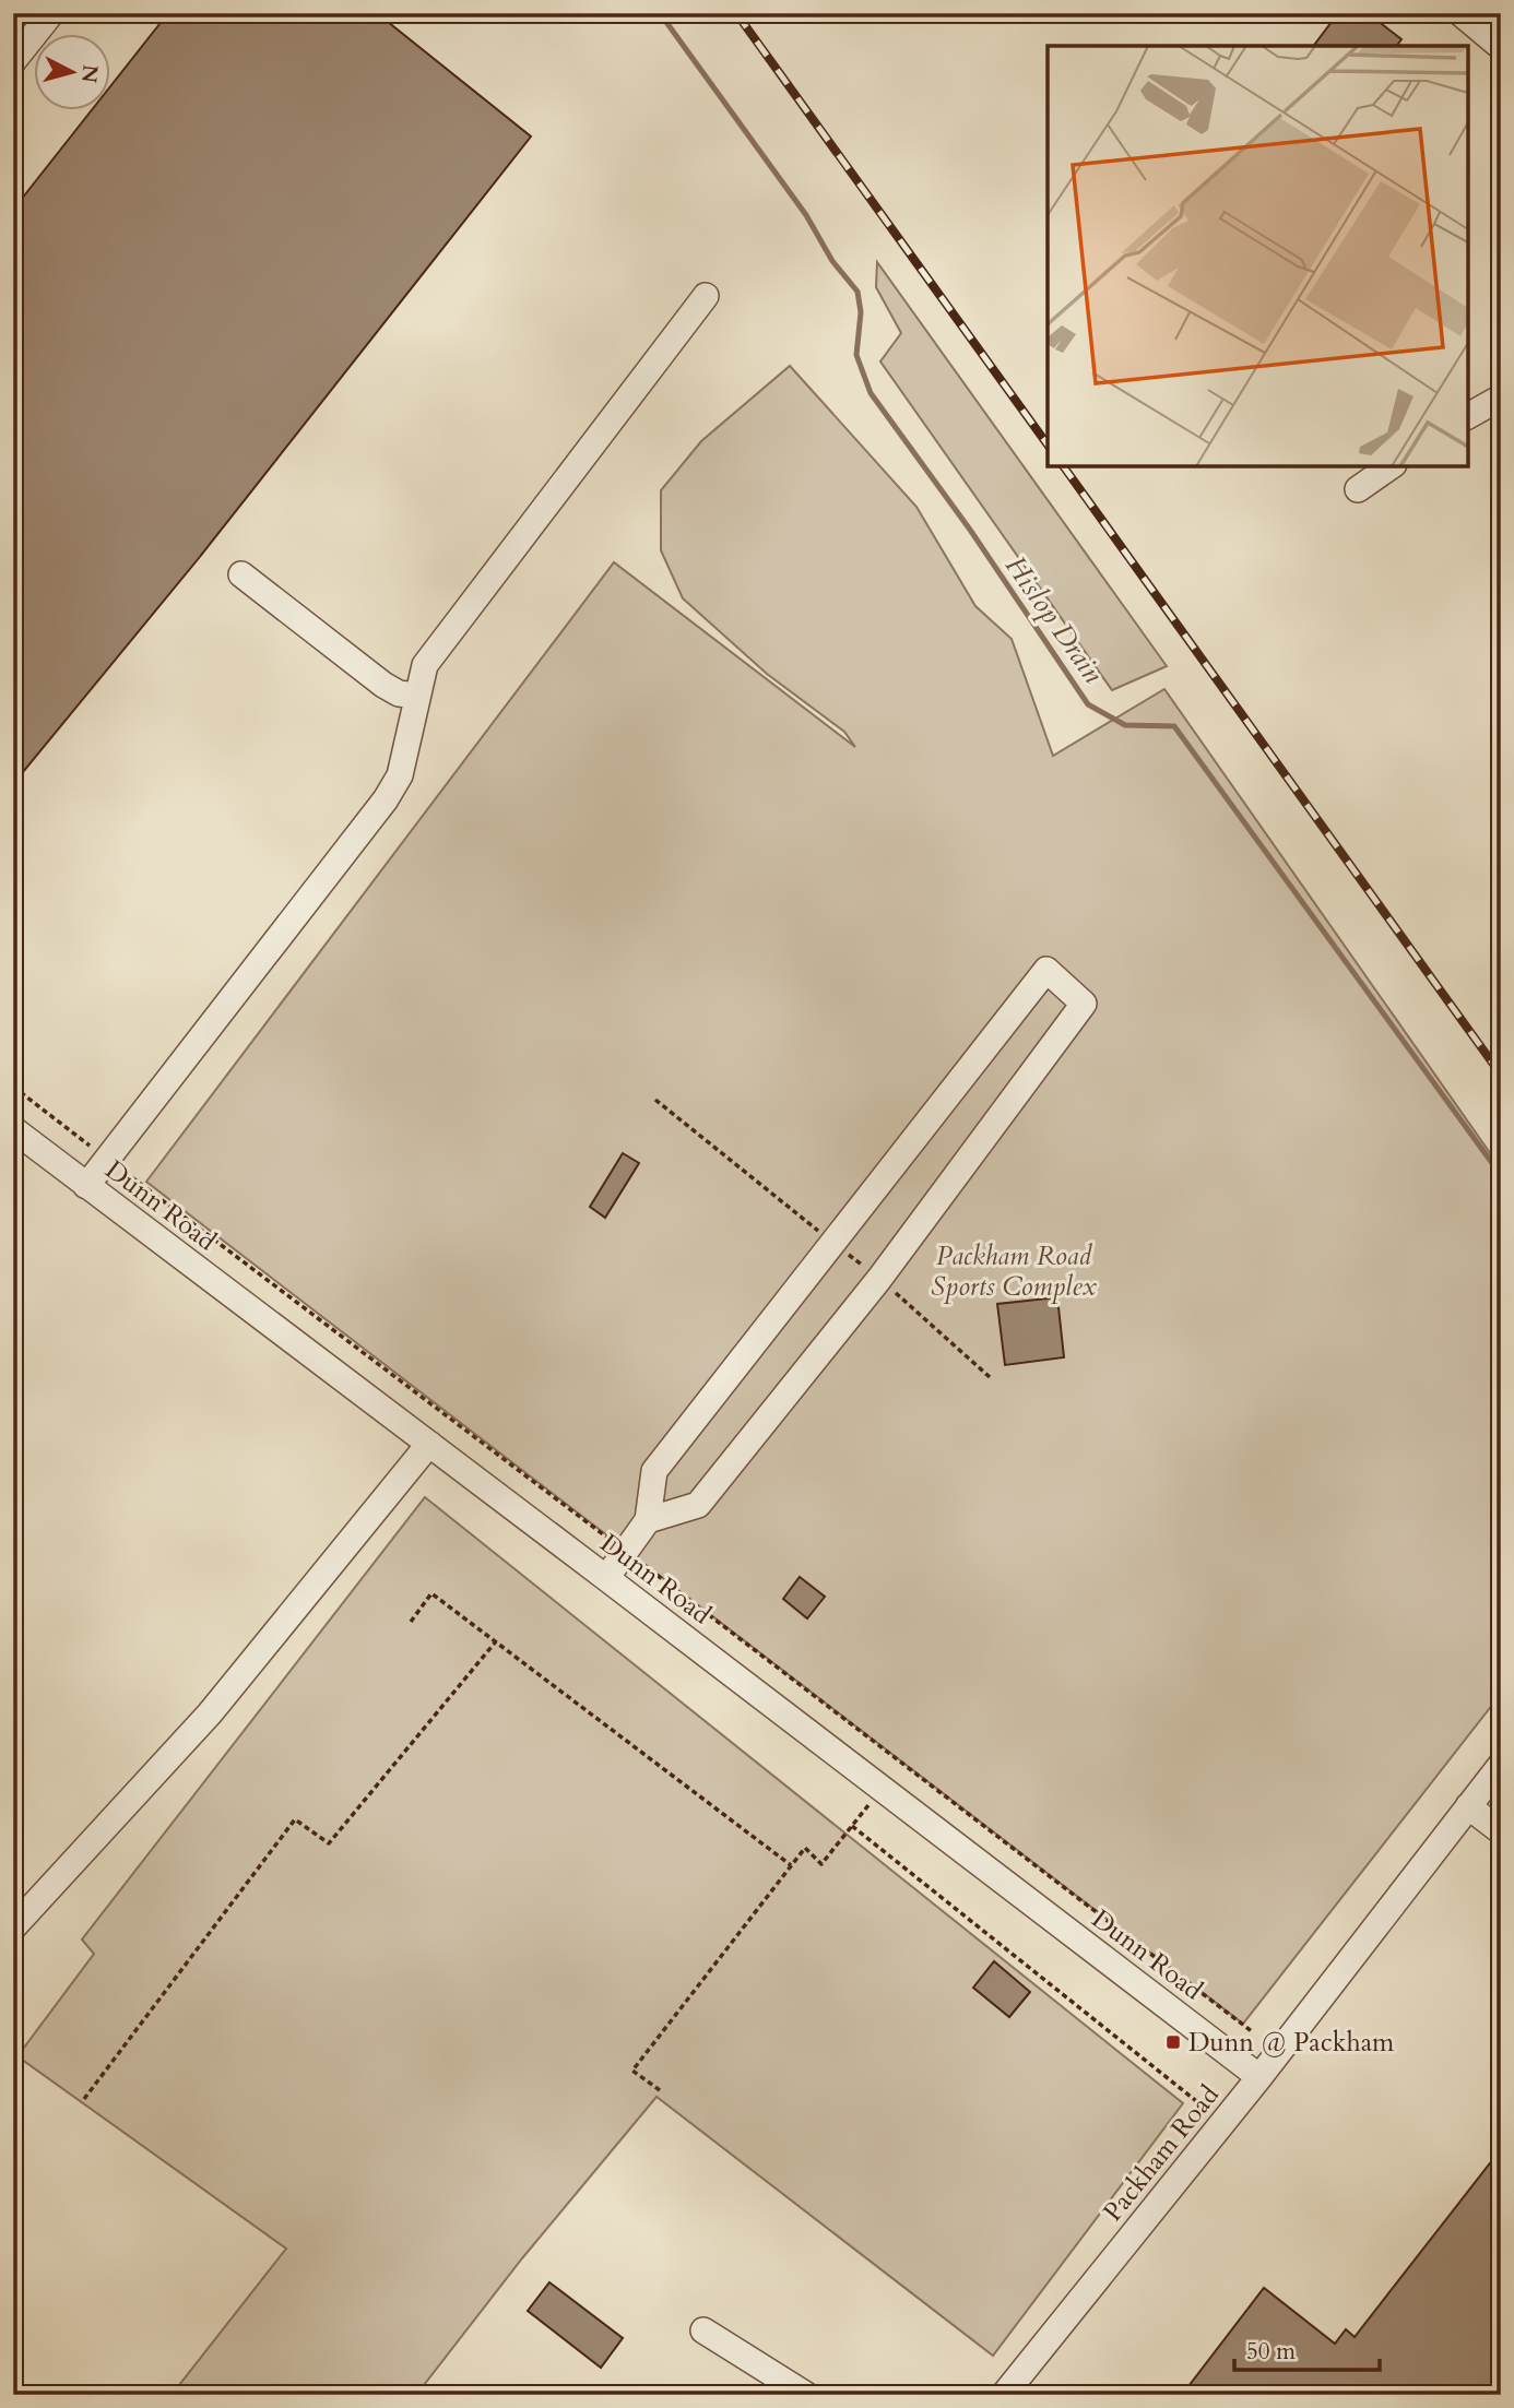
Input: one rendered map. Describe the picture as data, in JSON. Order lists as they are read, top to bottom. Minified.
{"streets":{"street":["Dunn Road","Packham Road"]},"crossings":[["Dunn Road","Packham Road"]],"water":["Hislop Drain"],"parks":["Packham Road Sports Complex"],"places":{"transit":["Dunn @ Packham"]},"scale_bar":"50 m","north":"right"}
